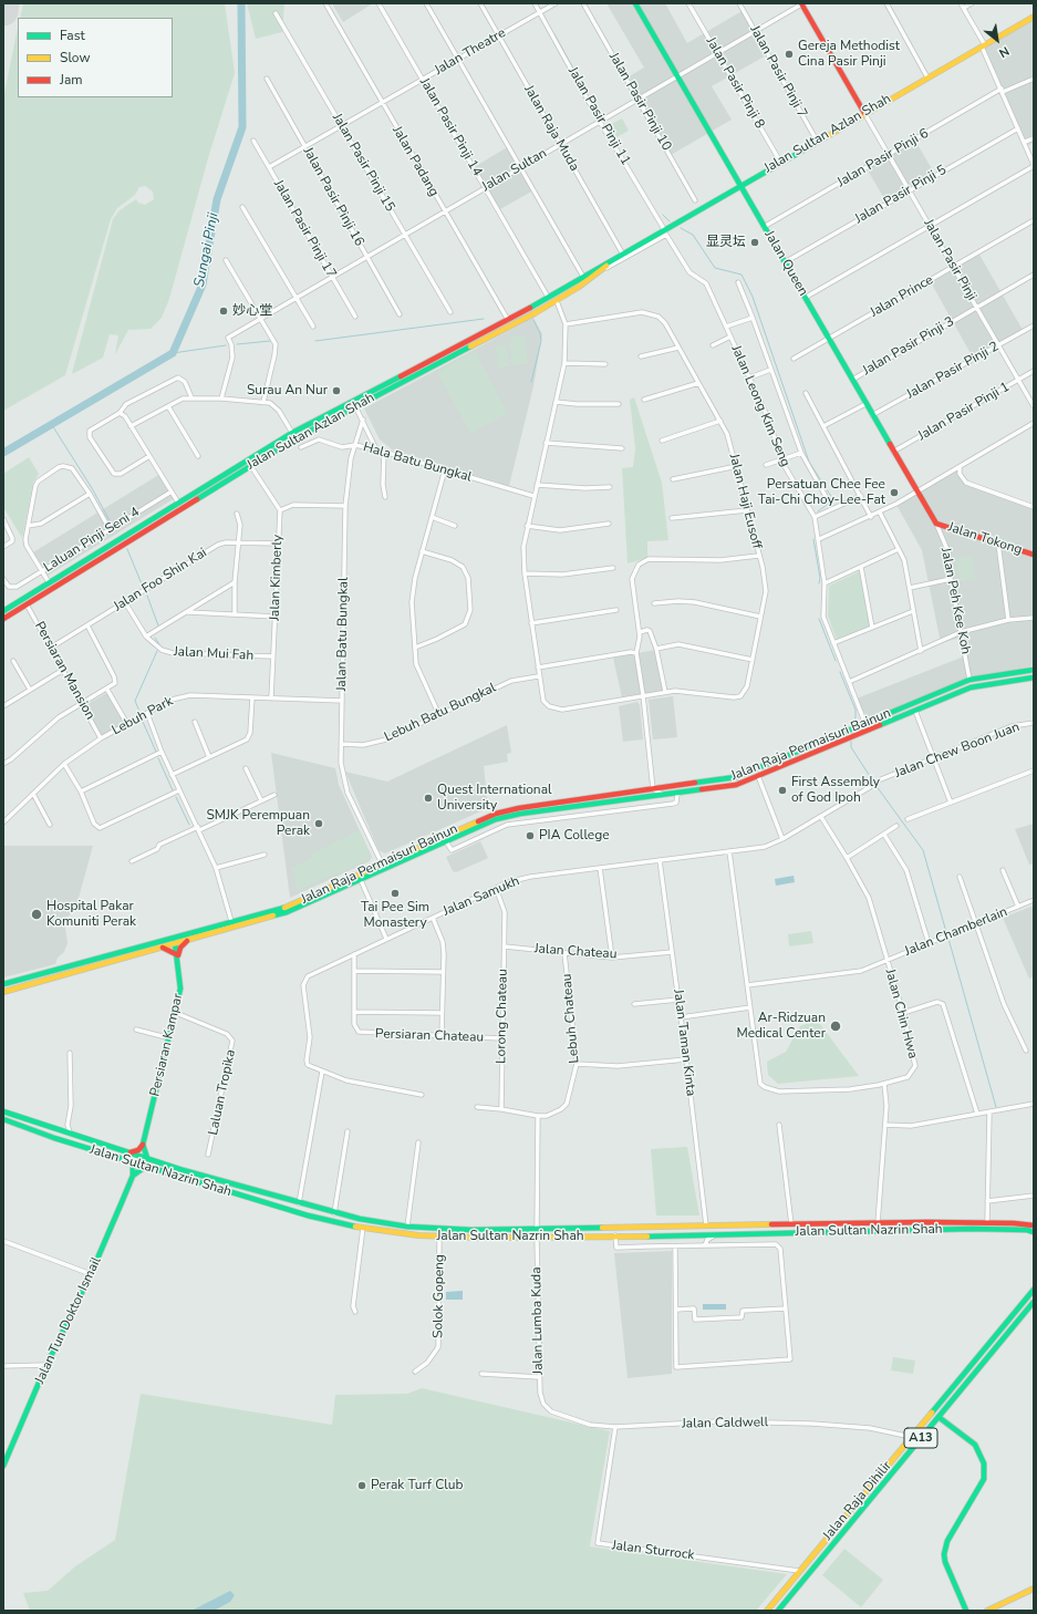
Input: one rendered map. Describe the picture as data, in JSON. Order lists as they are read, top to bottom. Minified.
{"streets":{"main road":["Jalan Sultan Azlan Shah","Jalan Queen","Jalan Tokong","Jalan Raja Permaisuri Bainun","Persiaran Kampar","Jalan Sultan Nazrin Shah","Jalan Tun Doktor Ismail","A13","Jalan Raja Dihilir"],"street":["Jalan Theatre","Jalan Pasir Pinji 7","Jalan Pasir Pinji 8","Jalan Pasir Pinji 10","Jalan Pasir Pinji 11","Jalan Pasir Pinji 14","Jalan Raja Muda","Jalan Pasir Pinji 6","Jalan Padang","Jalan Pasir Pinji 15","Jalan Sultan","Jalan Pasir Pinji 5","Jalan Pasir Pinji 16","Jalan Pasir Pinji 17","Jalan Pasir Pinji","Jalan Prince","Jalan Pasir Pinji 3","Jalan Pasir Pinji 2","Jalan Leong Kim Seng","Jalan Pasir Pinji 1","Hala Batu Bungkal","Jalan Haji Eusoff","Laluan Pinji Seni 4","Jalan Kimberly","Jalan Foo Shin Kai","Jalan Peh Kee Koh","Jalan Batu Bungkal","Jalan Mui Fah","Persiaran Mansion","Lebuh Batu Bungkal","Lebuh Park","Jalan Chew Boon Juan","Jalan Samukh","Jalan Chamberlain","Jalan Chateau","Jalan Chin Hwa","Lorong Chateau","Lebuh Chateau","Persiaran Chateau","Jalan Taman Kinta","Laluan Tropika","Solok Gopeng","Jalan Lumba Kuda","Jalan Caldwell","Jalan Sturrock"]},"crossings":[["Jalan Theatre","Jalan Pasir Pinji 11"],["Jalan Theatre","Jalan Pasir Pinji 14"],["Jalan Theatre","Jalan Raja Muda"],["Jalan Theatre","Jalan Padang"],["Jalan Theatre","Jalan Pasir Pinji 15"],["Jalan Theatre","Jalan Pasir Pinji 16"],["Jalan Theatre","Jalan Pasir Pinji 17"],["Jalan Pasir Pinji 7","Jalan Sultan Azlan Shah"],["Jalan Pasir Pinji 7","Jalan Sultan"],["Jalan Pasir Pinji 8","Jalan Sultan Azlan Shah"],["Jalan Pasir Pinji 8","Jalan Sultan"],["Jalan Pasir Pinji 10","Jalan Sultan"],["Jalan Pasir Pinji 11","Jalan Sultan Azlan Shah"],["Jalan Pasir Pinji 11","Jalan Sultan"],["Jalan Pasir Pinji 14","Jalan Sultan Azlan Shah"],["Jalan Pasir Pinji 14","Jalan Sultan"],["Jalan Raja Muda","Jalan Sultan Azlan Shah"],["Jalan Raja Muda","Jalan Sultan"],["Jalan Raja Muda","Jalan Leong Kim Seng"],["Jalan Sultan Azlan Shah","Jalan Padang"],["Jalan Sultan Azlan Shah","Jalan Pasir Pinji"],["Jalan Sultan Azlan Shah","Jalan Queen"],["Jalan Sultan Azlan Shah","Jalan Leong Kim Seng"],["Jalan Sultan Azlan Shah","Jalan Haji Eusoff"],["Jalan Sultan Azlan Shah","Persiaran Mansion"],["Jalan Pasir Pinji 6","Jalan Pasir Pinji"],["Jalan Pasir Pinji 6","Jalan Queen"],["Jalan Padang","Jalan Sultan"],["Jalan Pasir Pinji 15","Jalan Sultan"],["Jalan Sultan","Jalan Pasir Pinji 16"],["Jalan Sultan","Jalan Pasir Pinji 17"],["Jalan Sultan","Jalan Queen"],["Jalan Pasir Pinji 5","Jalan Pasir Pinji"],["Jalan Pasir Pinji 5","Jalan Queen"],["Jalan Pasir Pinji","Jalan Prince"],["Jalan Pasir Pinji","Jalan Pasir Pinji 3"],["Jalan Pasir Pinji","Jalan Pasir Pinji 2"],["Jalan Pasir Pinji","Jalan Pasir Pinji 1"],["Jalan Queen","Jalan Prince"],["Jalan Queen","Jalan Pasir Pinji 3"],["Jalan Queen","Jalan Pasir Pinji 2"],["Jalan Queen","Jalan Pasir Pinji 1"],["Jalan Queen","Jalan Tokong"],["Jalan Queen","Jalan Peh Kee Koh"],["Jalan Leong Kim Seng","Jalan Raja Permaisuri Bainun"],["Hala Batu Bungkal","Jalan Haji Eusoff"],["Hala Batu Bungkal","Jalan Batu Bungkal"],["Jalan Haji Eusoff","Lebuh Batu Bungkal"],["Jalan Tokong","Jalan Peh Kee Koh"],["Jalan Kimberly","Jalan Foo Shin Kai"],["Jalan Kimberly","Jalan Mui Fah"],["Jalan Kimberly","Lebuh Park"],["Jalan Foo Shin Kai","Jalan Mui Fah"],["Jalan Foo Shin Kai","Persiaran Mansion"],["Jalan Peh Kee Koh","Jalan Raja Permaisuri Bainun"],["Jalan Batu Bungkal","Lebuh Batu Bungkal"],["Jalan Batu Bungkal","Lebuh Park"],["Jalan Batu Bungkal","Jalan Raja Permaisuri Bainun"],["Persiaran Mansion","Lebuh Park"],["Jalan Raja Permaisuri Bainun","Persiaran Kampar"],["Jalan Samukh","Jalan Chin Hwa"],["Jalan Samukh","Lorong Chateau"],["Jalan Samukh","Persiaran Chateau"],["Jalan Samukh","Jalan Taman Kinta"],["Jalan Chamberlain","Jalan Chin Hwa"],["Jalan Chateau","Lorong Chateau"],["Jalan Chateau","Lebuh Chateau"],["Jalan Chateau","Jalan Taman Kinta"],["Lorong Chateau","Persiaran Chateau"],["Jalan Taman Kinta","Jalan Sultan Nazrin Shah"],["Persiaran Kampar","Laluan Tropika"],["Jalan Sultan Nazrin Shah","Solok Gopeng"],["Jalan Sultan Nazrin Shah","Jalan Tun Doktor Ismail"],["Jalan Sultan Nazrin Shah","Jalan Lumba Kuda"],["Jalan Lumba Kuda","Jalan Caldwell"],["Jalan Caldwell","Jalan Raja Dihilir"],["Jalan Caldwell","Jalan Sturrock"],["Jalan Raja Dihilir","Jalan Sturrock"]],"water":["Sungai Pinji"],"places":["Gereja Methodist Cina Pasir Pinji","显灵坛","妙心堂","Surau An Nur","Persatuan Chee Fee Tai-Chi Choy-Lee-Fat","First Assembly of God Ipoh","Quest International University","SMJK Perempuan Perak","PIA College","Tai Pee Sim Monastery","Hospital Pakar Komuniti Perak","Ar-Ridzuan Medical Center","Perak Turf Club"],"legend":["Fast","Slow","Jam"],"north":"bottom right"}
